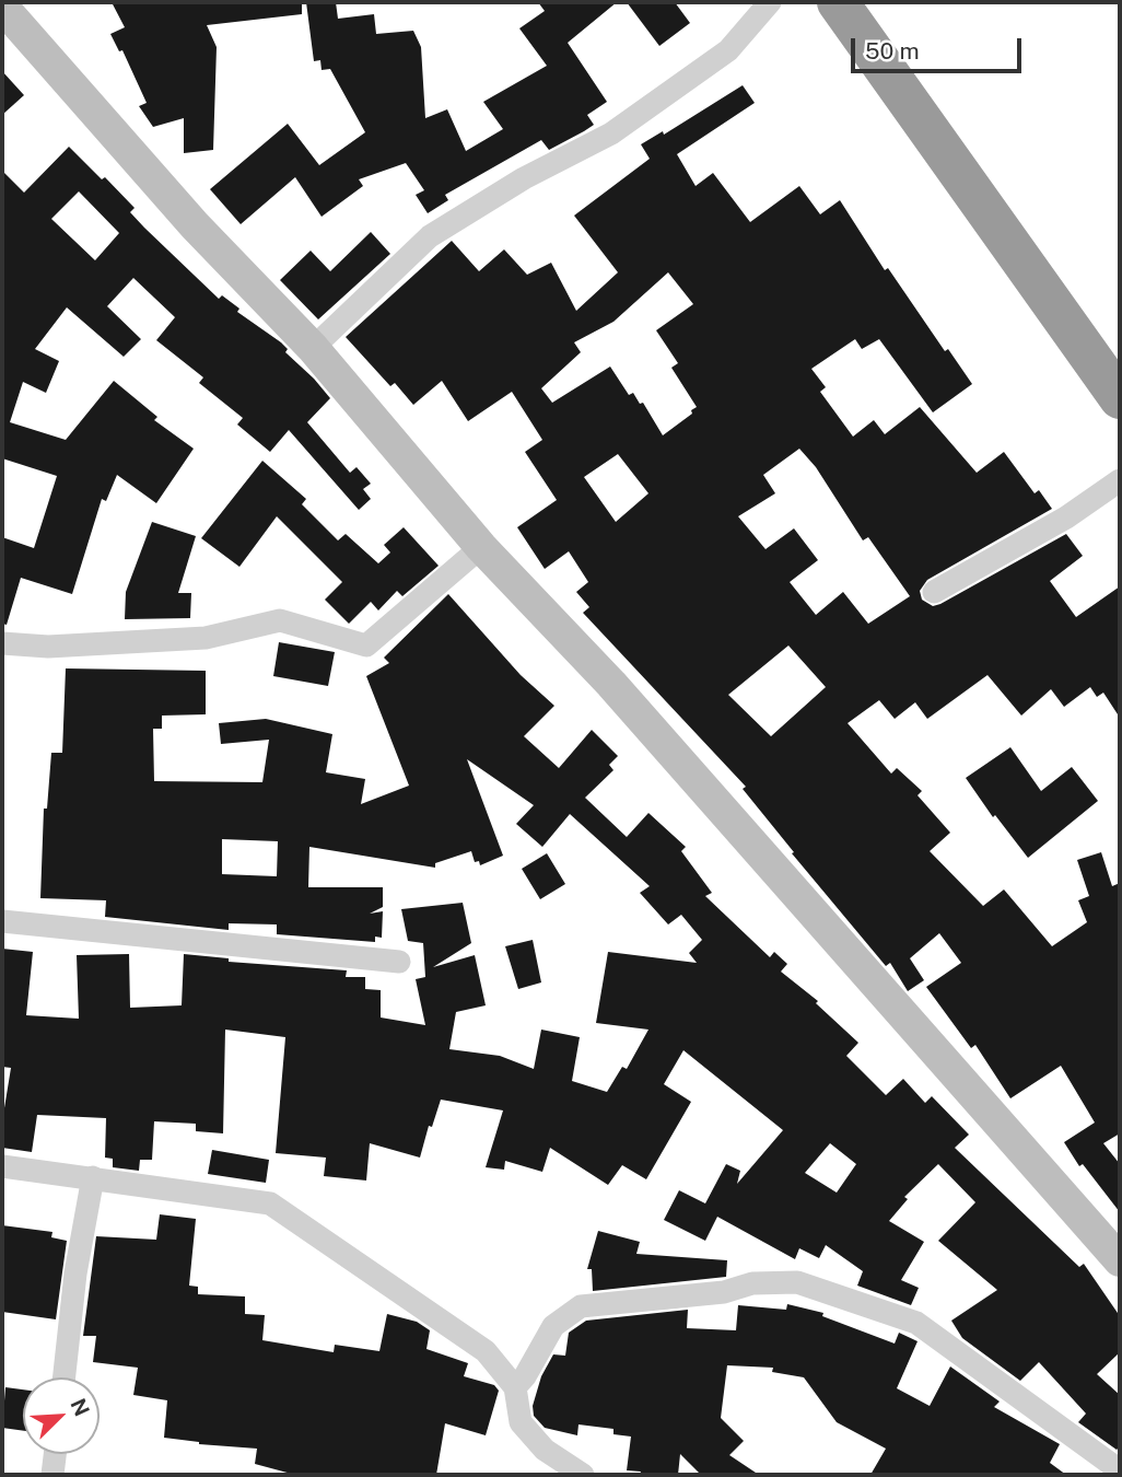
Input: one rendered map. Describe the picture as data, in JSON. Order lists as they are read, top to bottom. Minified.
{"scale_bar":"50 m","north":"top right"}
